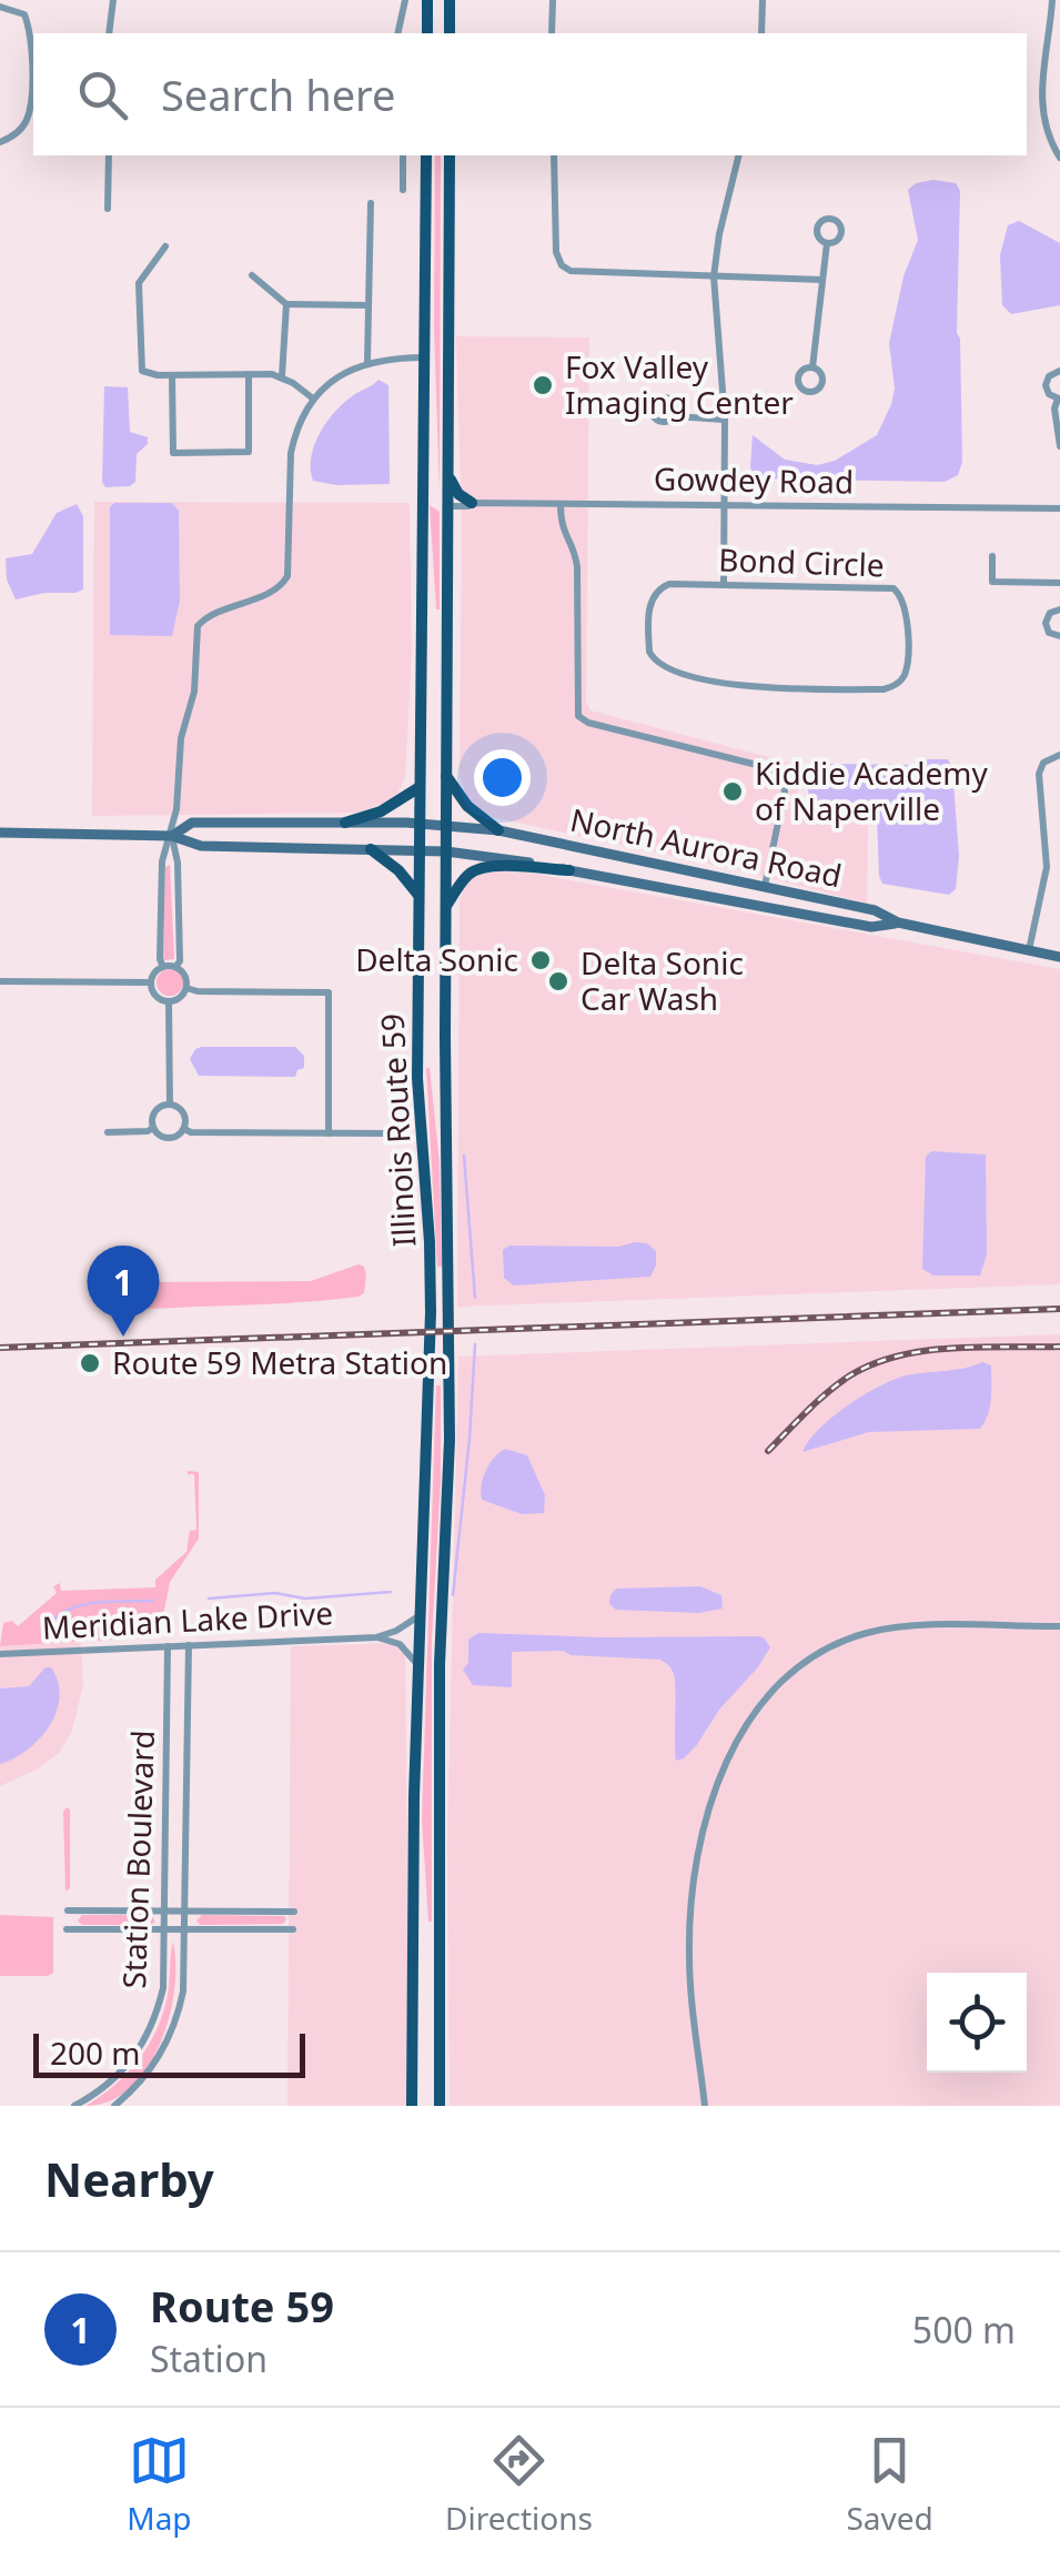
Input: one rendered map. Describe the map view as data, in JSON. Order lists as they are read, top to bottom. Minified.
{"streets":{"main road":["North Aurora Road","Illinois Route 59"],"street":["Gowdey Road","Bond Circle","Meridian Lake Drive","Station Boulevard"]},"crossings":[["Gowdey Road","Illinois Route 59"],["North Aurora Road","Illinois Route 59"],["Illinois Route 59","Meridian Lake Drive"],["Meridian Lake Drive","Station Boulevard"]],"places":["Fox Valley Imaging Center","Kiddie Academy of Naperville","Delta Sonic","Delta Sonic Car Wash","Route 59 Metra Station"],"scale_bar":"200 m","page":{"search":"Search here","pins":"1","scale":"200 m","heading":"Nearby","list":[{"mark":"1","name":"Route 59","note":"Station","value":"500 m"}],"nav":["Map","Directions","Saved"]}}
